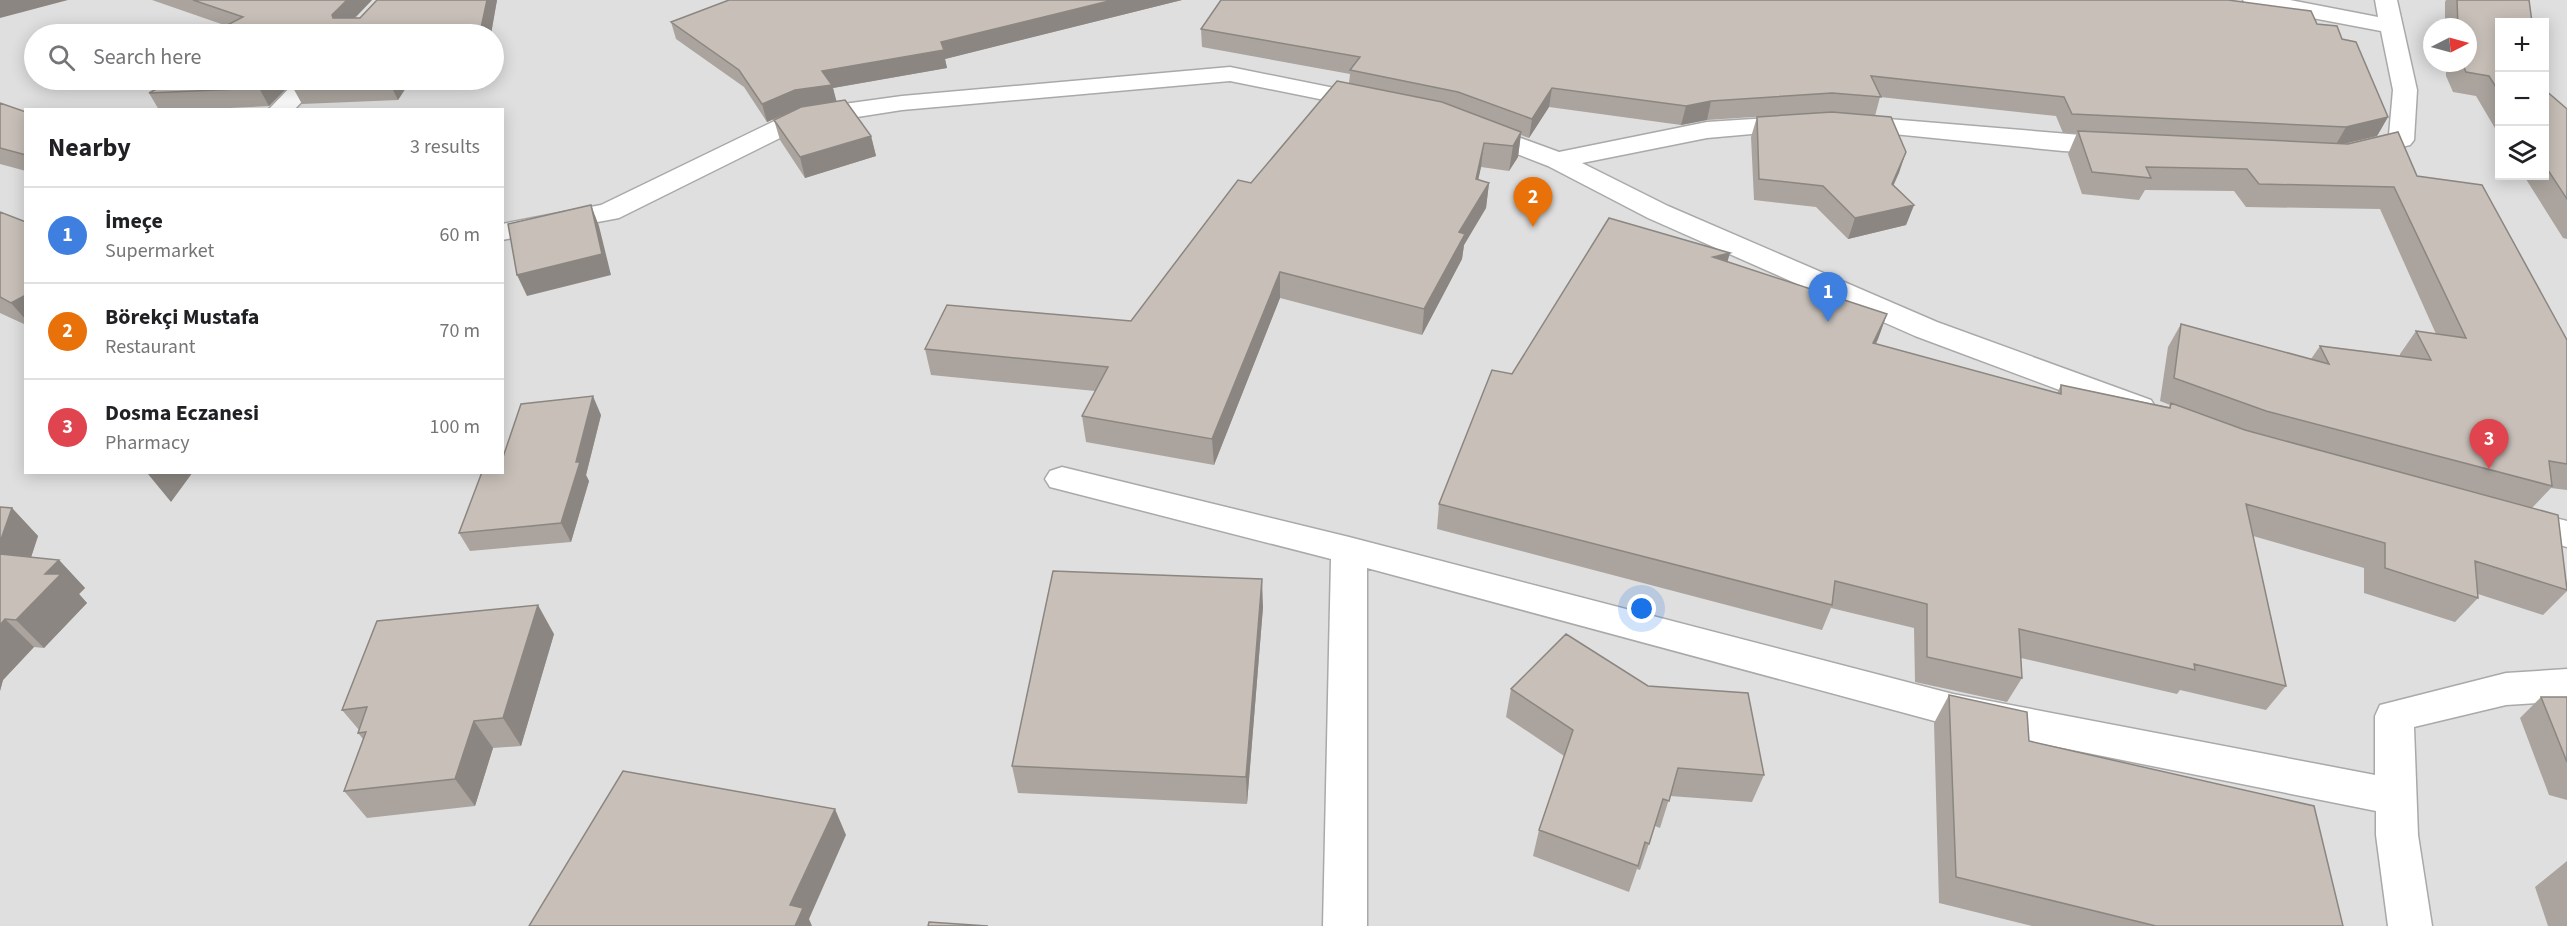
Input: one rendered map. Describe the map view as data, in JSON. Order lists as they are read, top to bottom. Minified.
{"north":"right","page":{"map_buttons":["+","−"],"search":"Search here","heading":["Nearby","3 results"],"pins":["2","1","3"],"list":[{"mark":"1","name":"İmeçe","note":"Supermarket","value":"60 m"},{"mark":"2","name":"Börekçi Mustafa","note":"Restaurant","value":"70 m"},{"mark":"3","name":"Dosma Eczanesi","note":"Pharmacy","value":"100 m"}]}}
